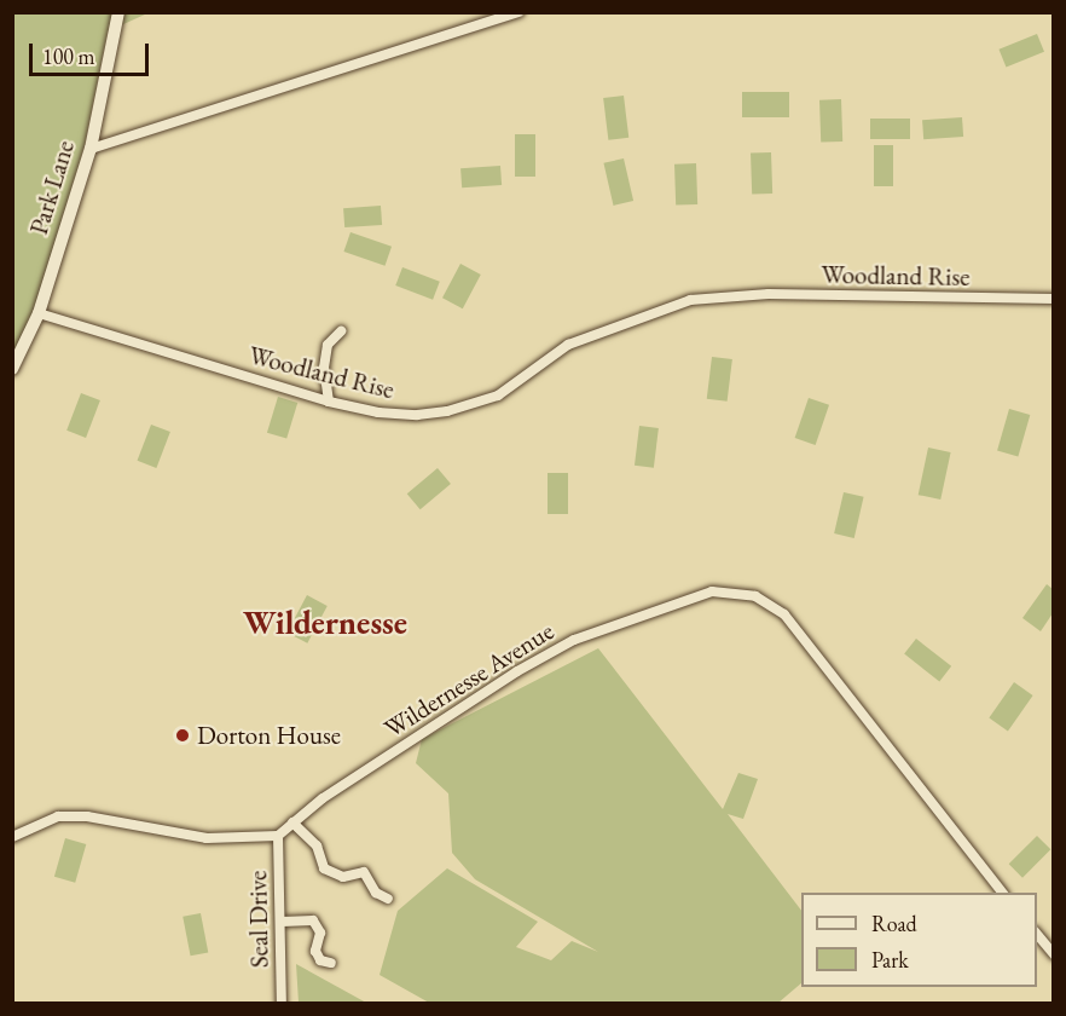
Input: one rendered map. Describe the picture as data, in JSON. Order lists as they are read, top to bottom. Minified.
{"streets":{"street":["Park Lane","Woodland Rise","Wildernesse Avenue","Seal Drive"]},"crossings":[["Park Lane","Woodland Rise"],["Wildernesse Avenue","Seal Drive"]],"districts":["Wildernesse"],"places":["Dorton House"],"legend":["Road","Park"],"scale_bar":"100 m"}
